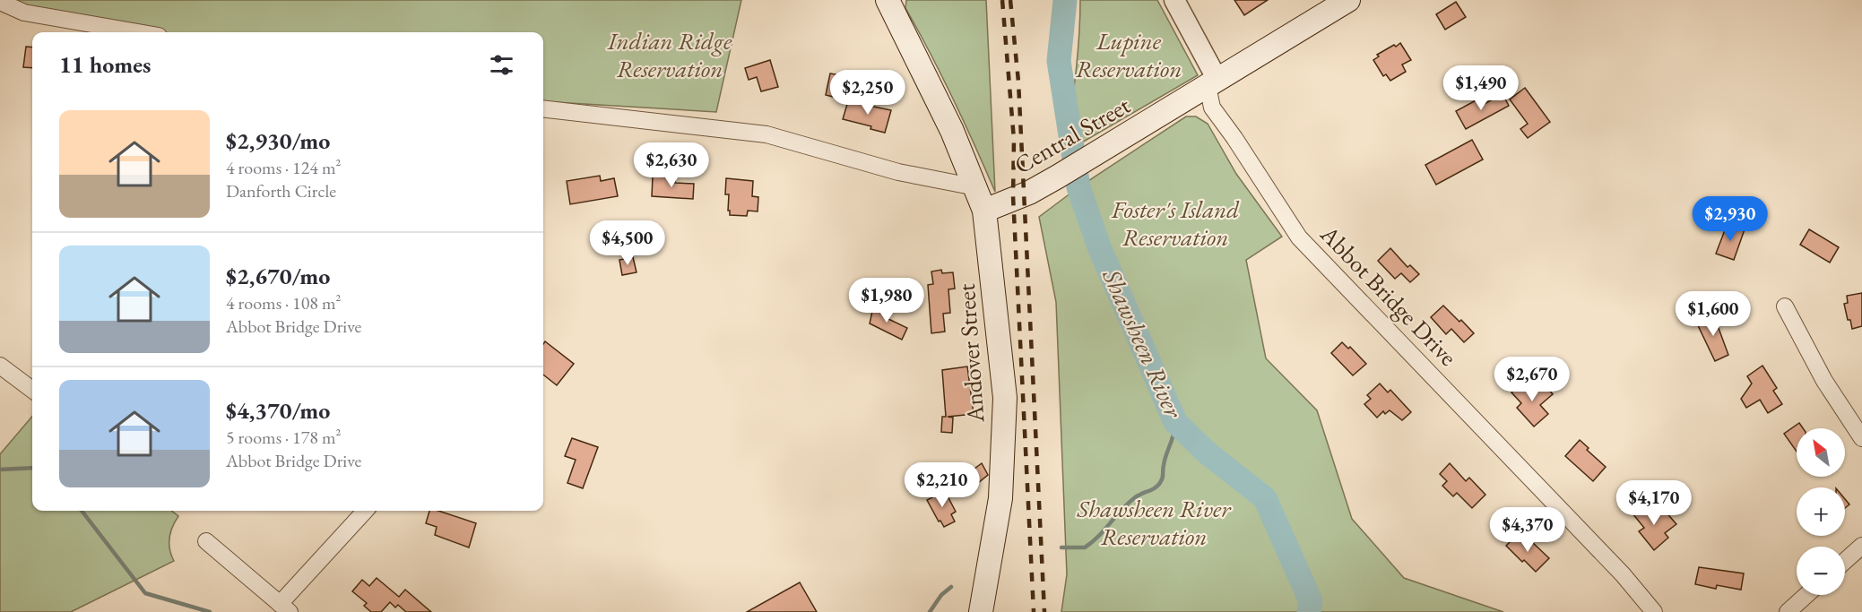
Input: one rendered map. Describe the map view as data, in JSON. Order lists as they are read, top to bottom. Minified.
{"streets":{"main road":["Central Street","Andover Street"],"street":["Abbot Bridge Drive"]},"crossings":[["Central Street","Abbot Bridge Drive"],["Central Street","Andover Street"]],"water":["Shawsheen River"],"parks":["Indian Ridge Reservation","Lupine Reservation","Foster's Island Reservation","Shawsheen River Reservation"],"north":"top left","page":{"heading":"11 homes","price":["$1,490","$2,250","$2,630","$2,930","$4,500","$1,980","$1,600","$2,670","$2,210","$4,170","$4,370"],"list":[{"name":"$2,930/mo","note":"4 rooms · 124 m² · Danforth Circle"},{"name":"$2,670/mo","note":"4 rooms · 108 m² · Abbot Bridge Drive"},{"name":"$4,370/mo","note":"5 rooms · 178 m² · Abbot Bridge Drive"}],"map_buttons":["+","−"]}}
